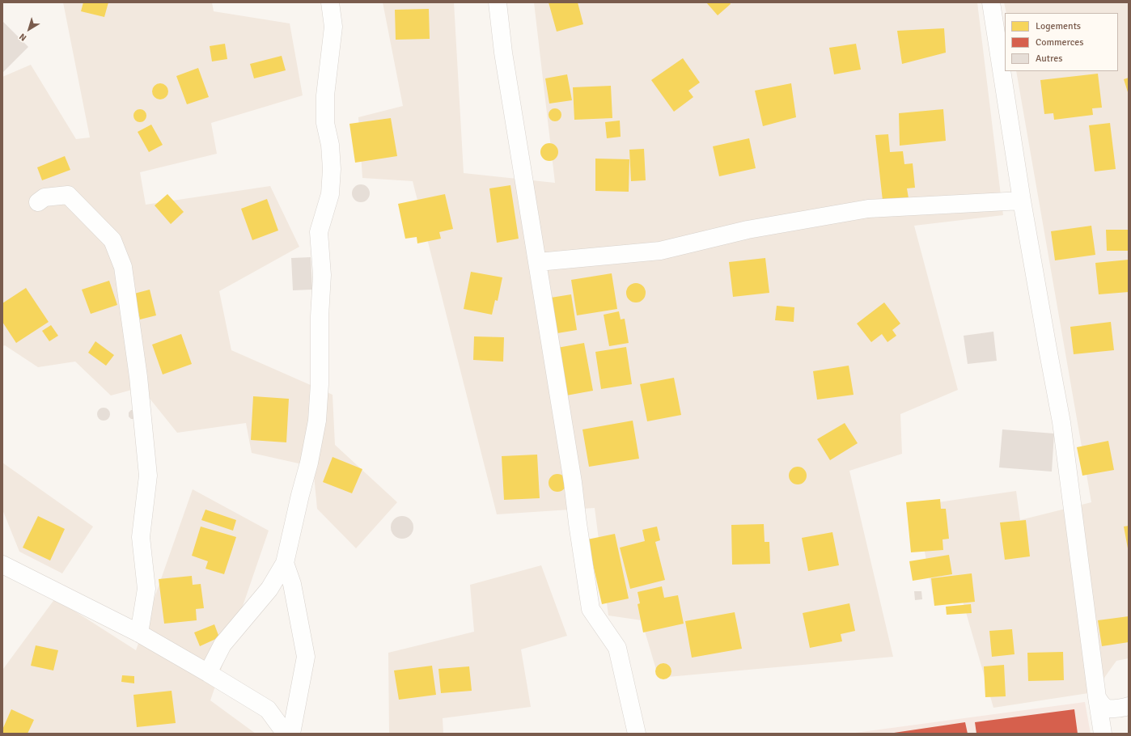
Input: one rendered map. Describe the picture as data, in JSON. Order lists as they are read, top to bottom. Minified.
{"legend":["Logements","Commerces","Autres"],"north":"bottom left"}
